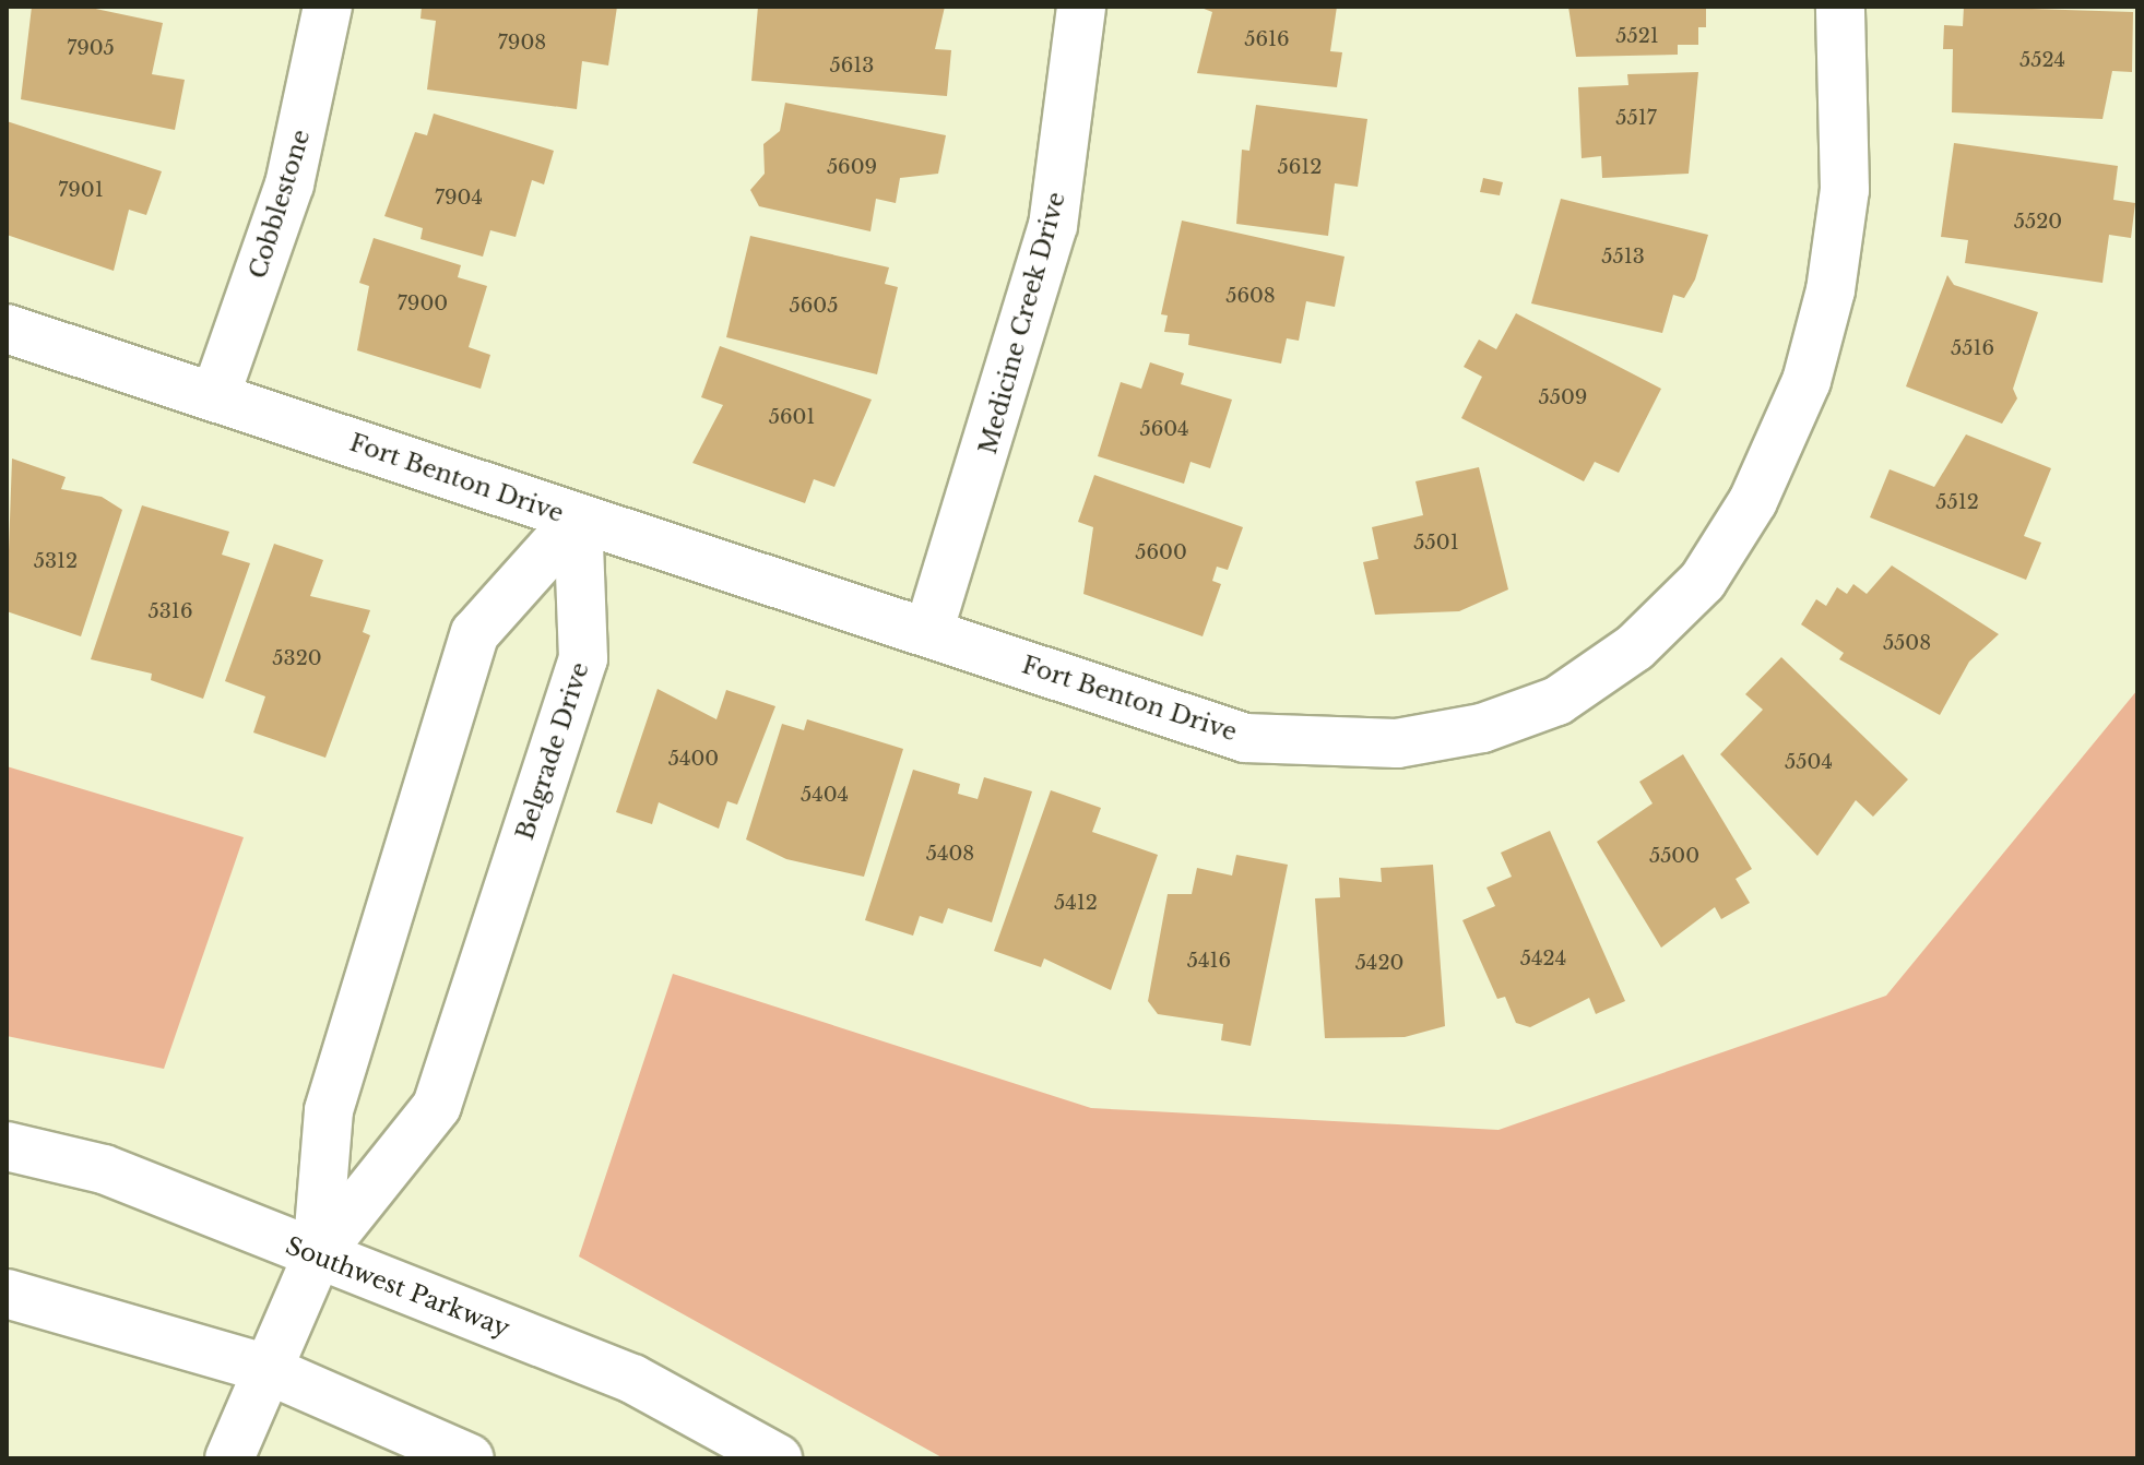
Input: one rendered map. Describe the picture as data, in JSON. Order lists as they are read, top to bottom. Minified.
{"streets":{"street":["Cobblestone","Medicine Creek Drive","Fort Benton Drive","Belgrade Drive","Southwest Parkway"]},"crossings":[["Cobblestone","Fort Benton Drive"],["Medicine Creek Drive","Fort Benton Drive"],["Fort Benton Drive","Belgrade Drive"],["Belgrade Drive","Southwest Parkway"]],"house_numbers":["5521","5616","7908","7905","5524","5613","5517","5609","5612","7901","7904","5520","5513","5608","7900","5605","5516","5509","5601","5604","5512","5501","5600","5312","5316","5508","5320","5400","5504","5404","5408","5500","5412","5424","5416","5420"]}
